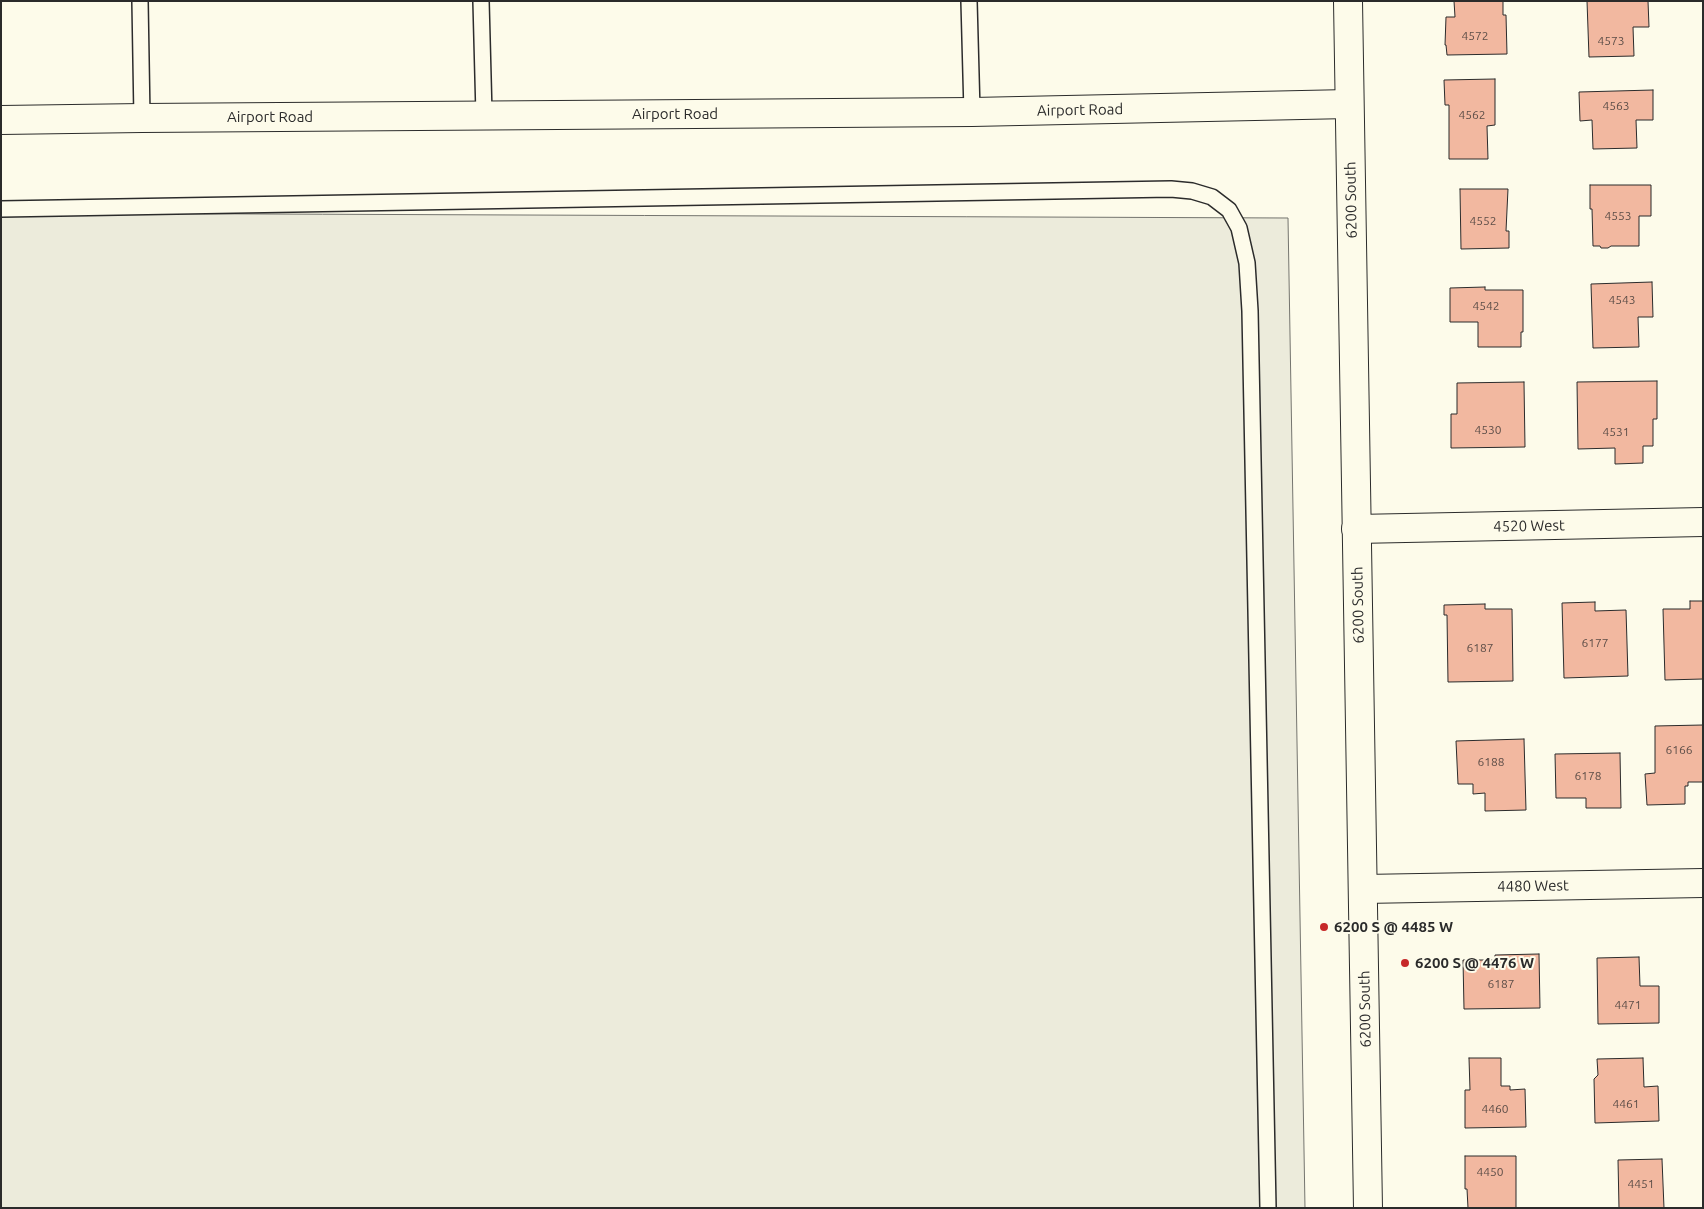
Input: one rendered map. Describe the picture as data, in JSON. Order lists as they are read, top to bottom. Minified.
{"streets":{"street":["Airport Road","6200 South","4520 West","4480 West"]},"crossings":[["Airport Road","6200 South"],["6200 South","4520 West"],["6200 South","4480 West"]],"places":["6200 S @ 4485 W","6200 S @ 4476 W"],"house_numbers":["4572","4573","4563","4562","4553","4552","4543","4542","4530","4531","6177","6187","6166","6188","6178","6187","4471","4461","4460","4450","4451"]}
